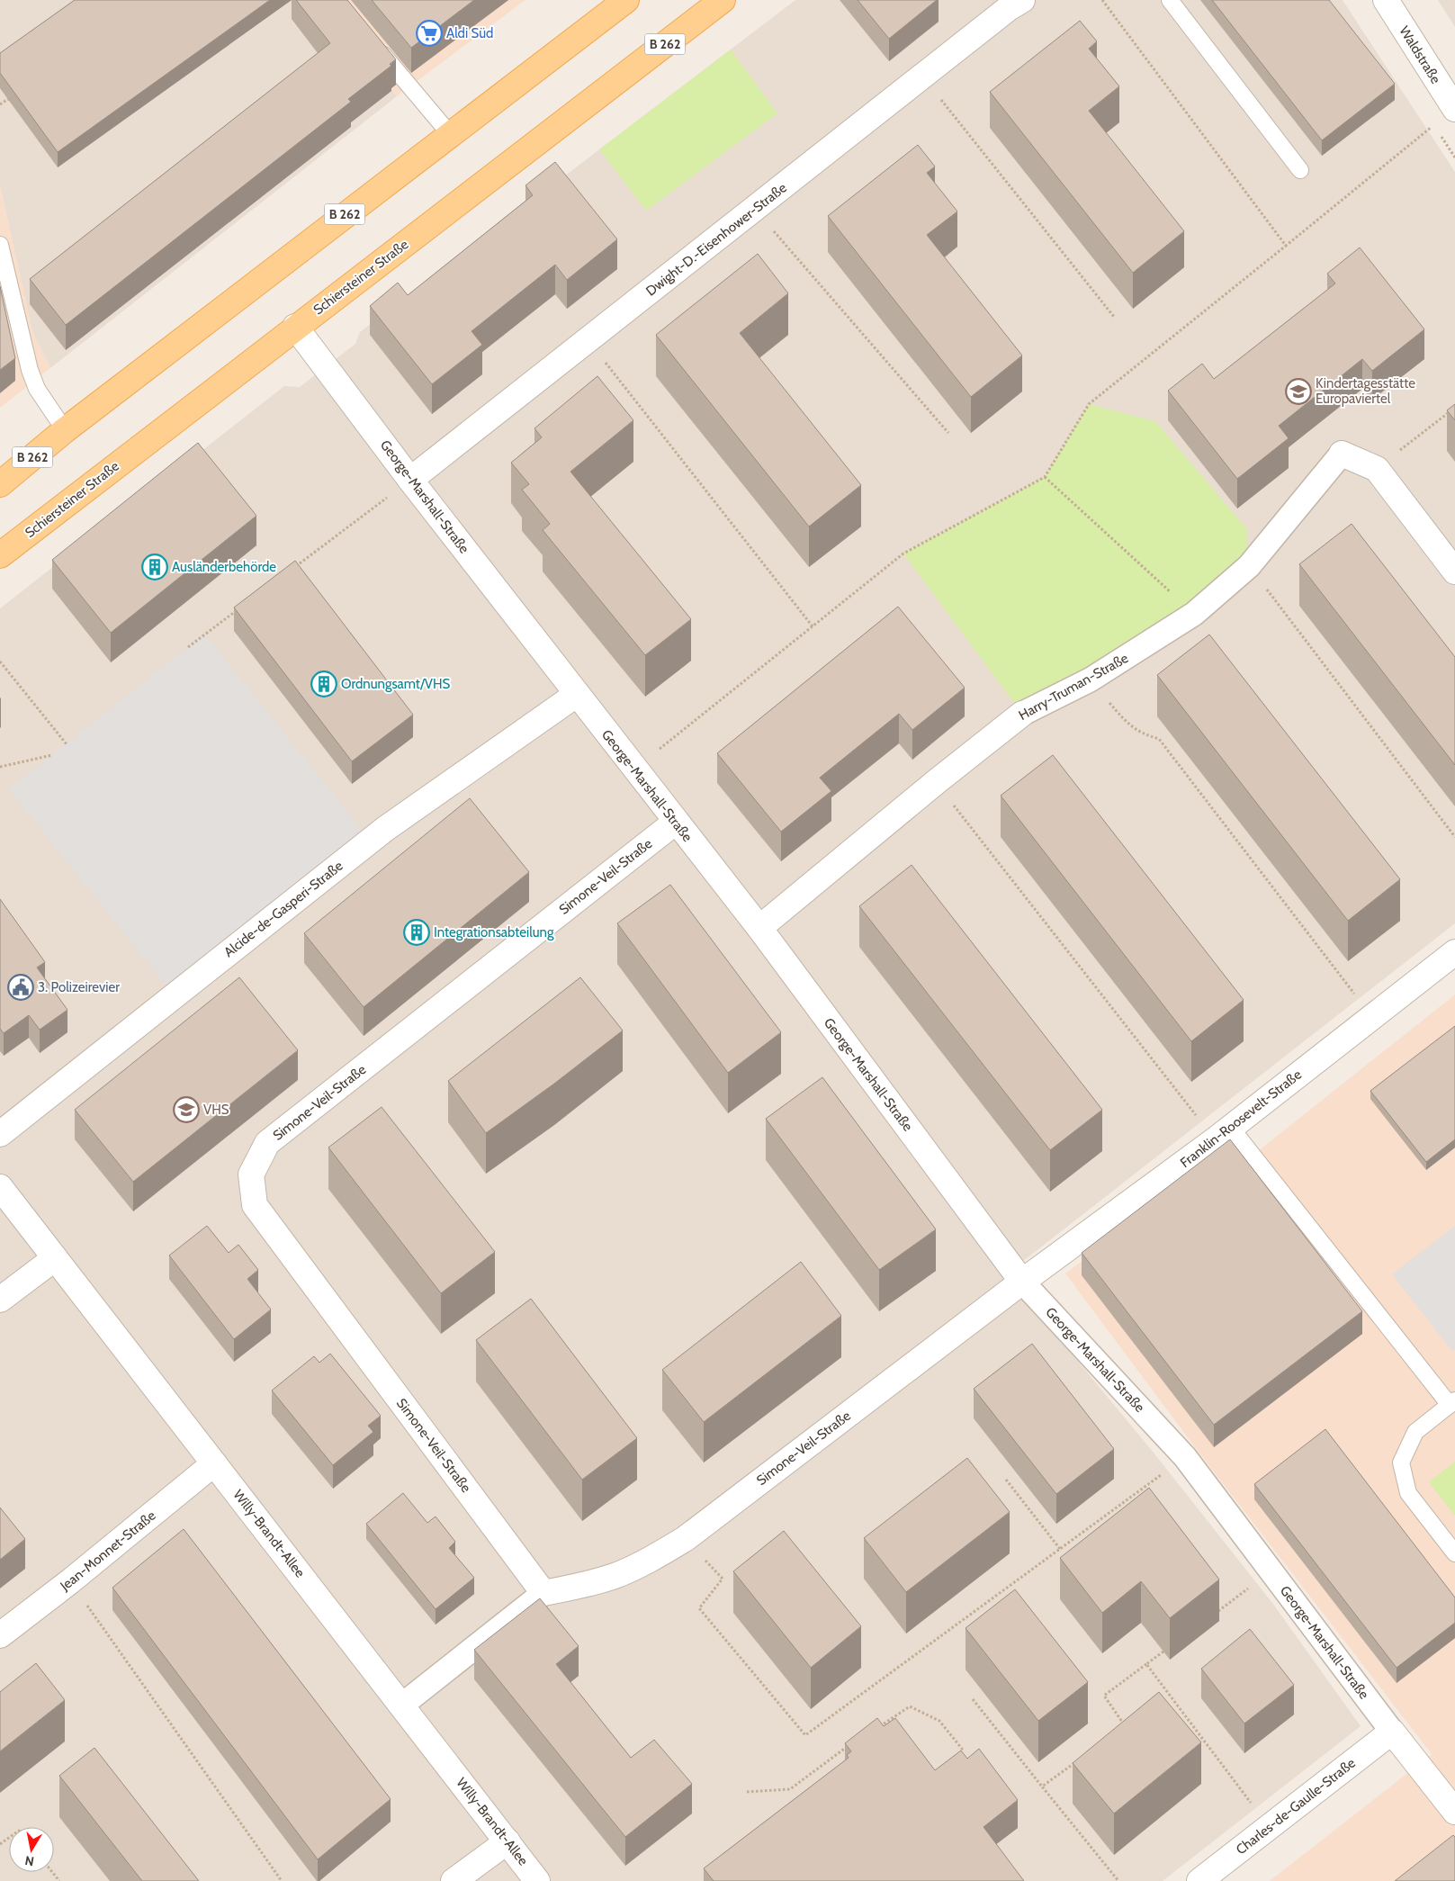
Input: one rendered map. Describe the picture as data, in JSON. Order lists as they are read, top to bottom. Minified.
{"streets":{"main road":["B 262","Schiersteiner Straße"],"street":["Waldstraße","Dwight-D.-Eisenhower-Straße","George-Marshall-Straße","Harry-Truman-Straße","Simone-Veil-Straße","Alcide-de-Gasperi-Straße","Franklin-Roosevelt-Straße","Willy-Brandt-Allee","Jean-Monnet-Straße","Charles-de-Gaulle-Straße"]},"crossings":[["Dwight-D.-Eisenhower-Straße","George-Marshall-Straße"],["Schiersteiner Straße","George-Marshall-Straße"],["George-Marshall-Straße","Harry-Truman-Straße"],["George-Marshall-Straße","Simone-Veil-Straße"],["George-Marshall-Straße","Alcide-de-Gasperi-Straße"],["George-Marshall-Straße","Franklin-Roosevelt-Straße"],["George-Marshall-Straße","Charles-de-Gaulle-Straße"],["Simone-Veil-Straße","Franklin-Roosevelt-Straße"],["Simone-Veil-Straße","Willy-Brandt-Allee"],["Willy-Brandt-Allee","Jean-Monnet-Straße"]],"places":{"supermarket":["Aldi Süd"],"school or university":["Kindertagesstätte Europaviertel","VHS"],"building":["Ausländerbehörde","Ordnungsamt/VHS","Integrationsabteilung"],"public building":["3. Polizeirevier"]},"north":"bottom"}
